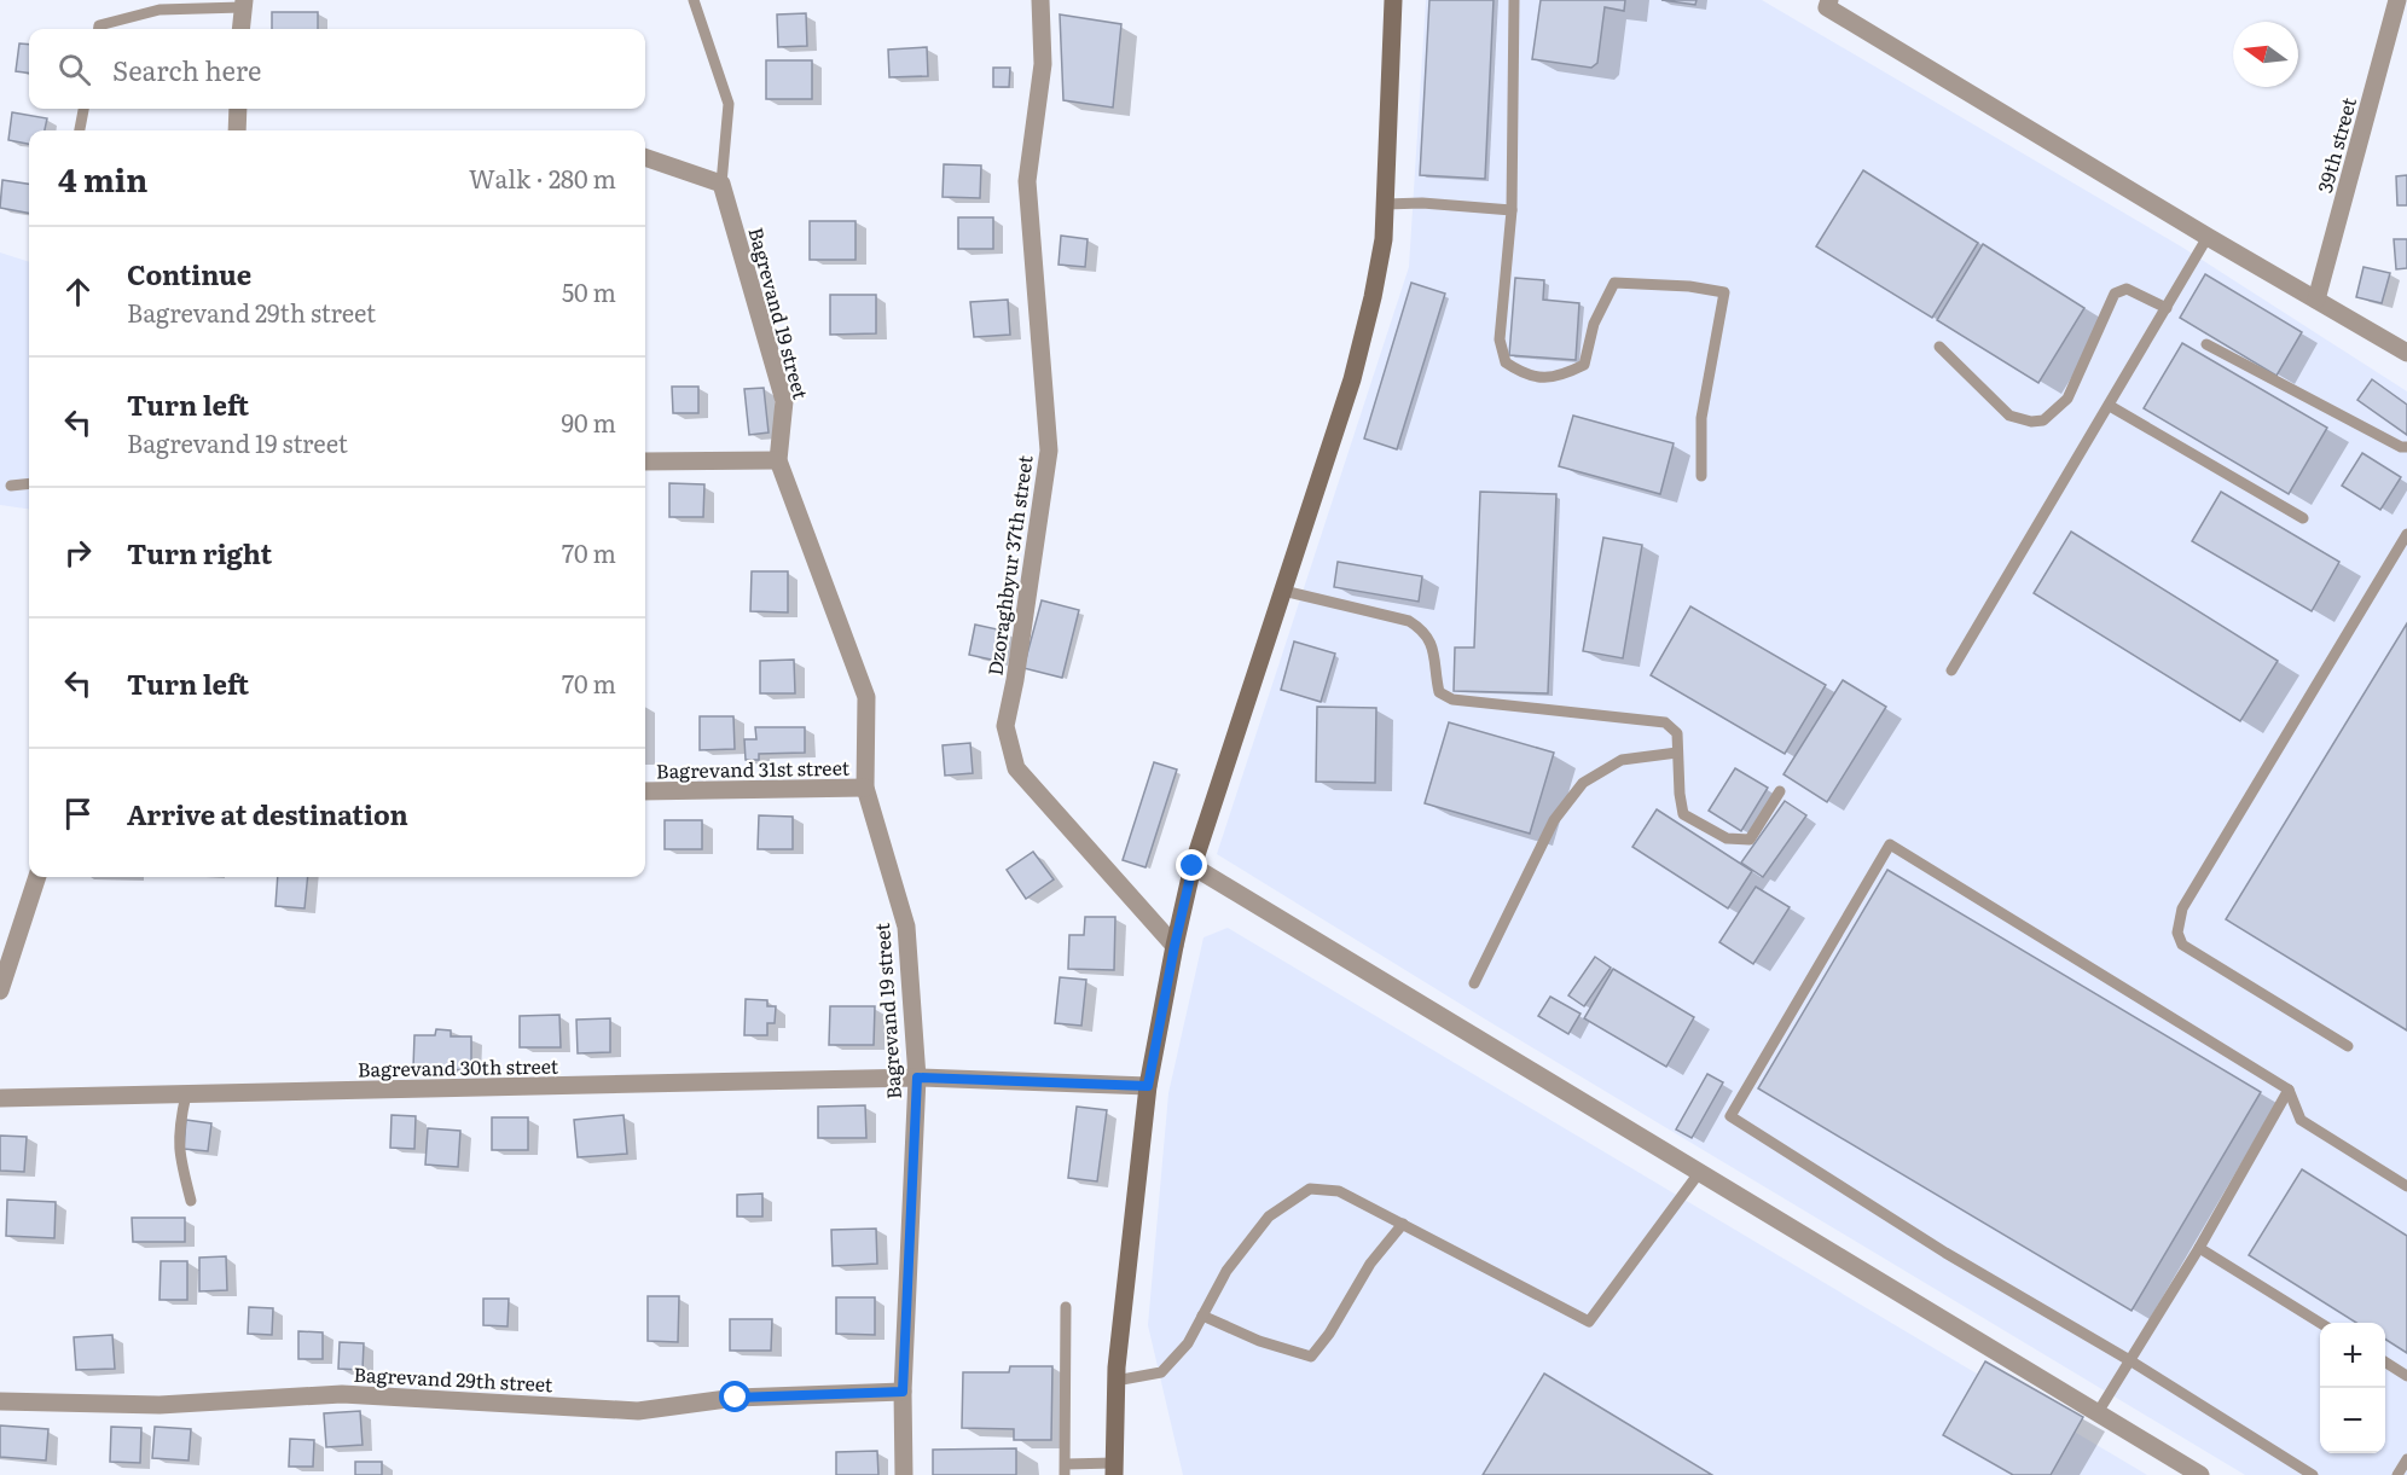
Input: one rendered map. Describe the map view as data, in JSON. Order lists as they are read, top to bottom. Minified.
{"streets":{"street":["39th street","Bagrevand 19 street","Dzoraghbyur 37th street","Bagrevand 31st street","Bagrevand 30th street","Bagrevand 29th street"]},"crossings":[["Bagrevand 19 street","Bagrevand 31st street"],["Bagrevand 19 street","Bagrevand 30th street"],["Bagrevand 19 street","Bagrevand 29th street"]],"north":"left","page":{"search":"Search here","heading":["4 min","Walk · 280 m"],"list":[["Continue","Bagrevand 29th street","50 m"],["Turn left","Bagrevand 19 street","90 m"],["Turn right","70 m"],["Turn left","70 m"],"Arrive at destination"],"map_buttons":["+","−"]}}
